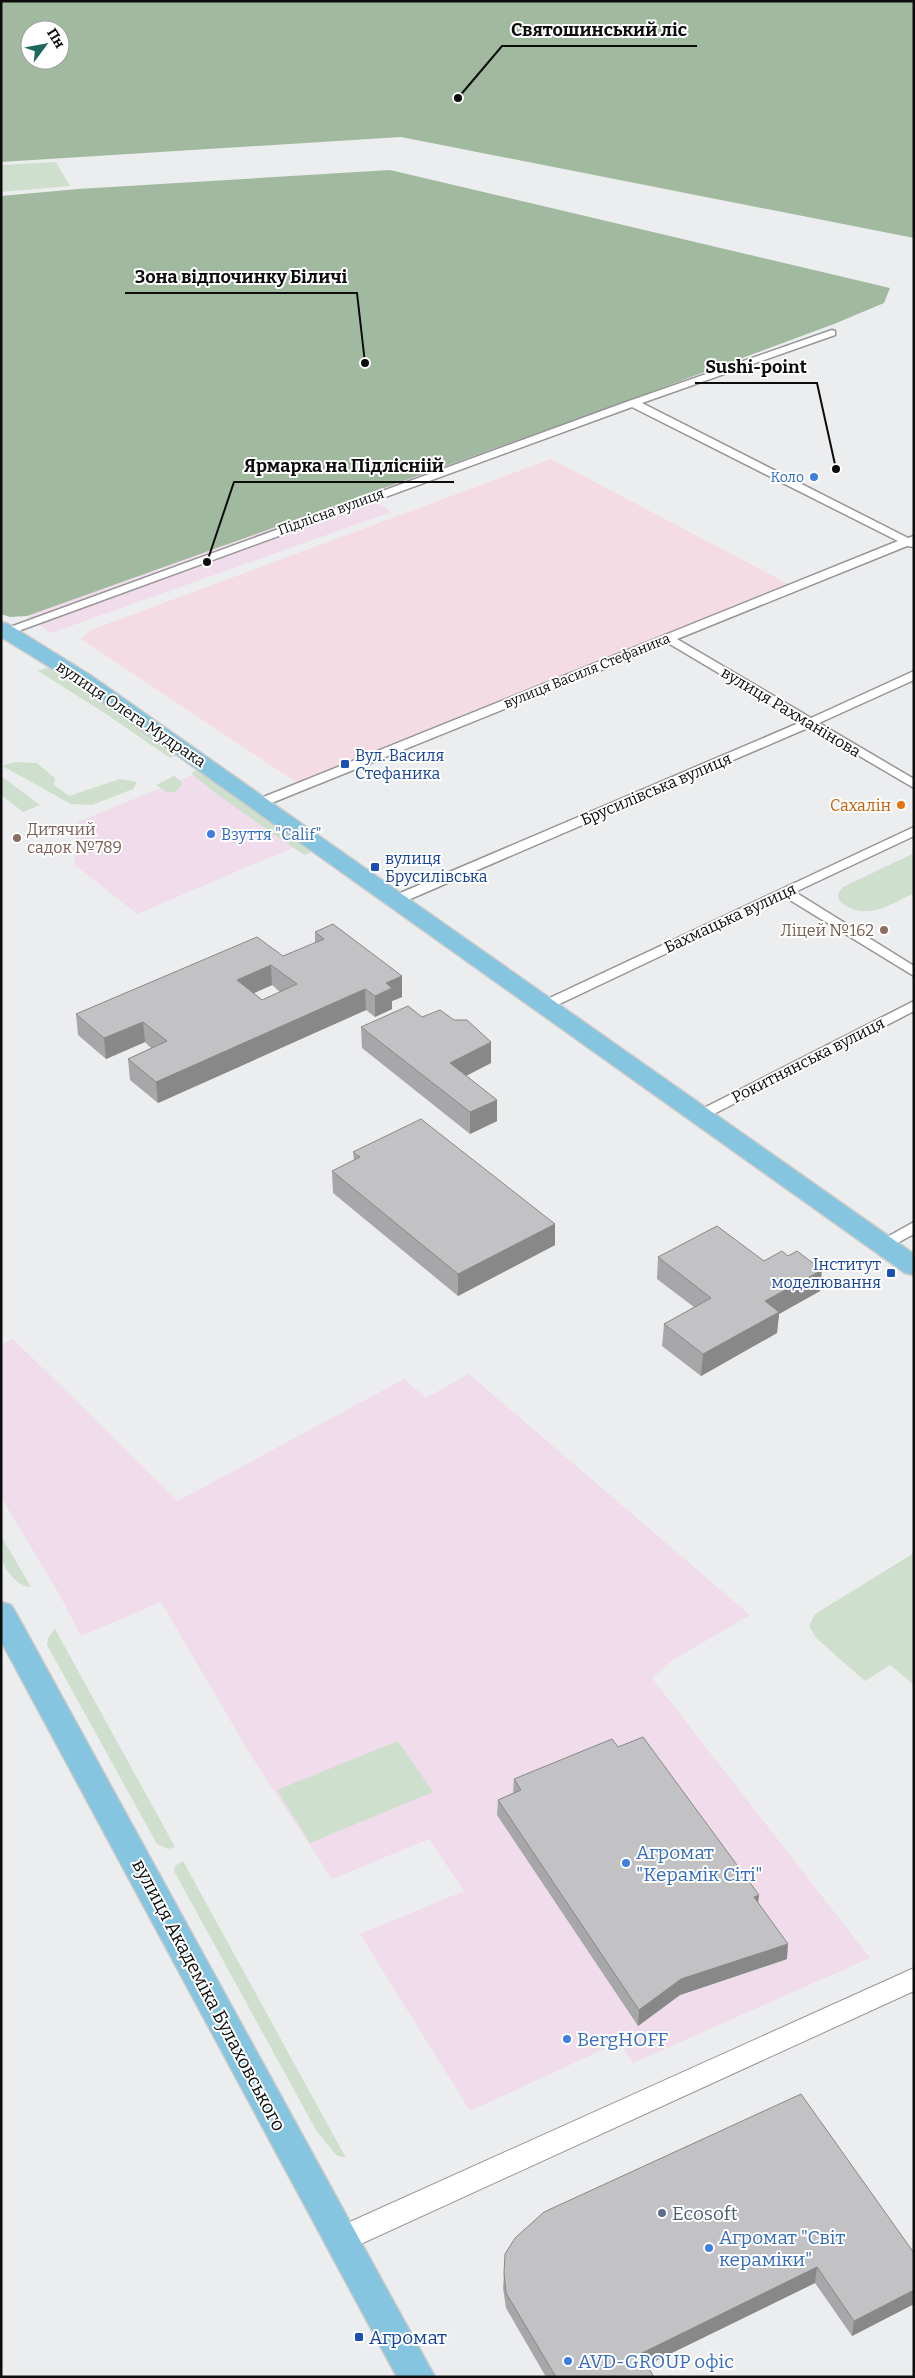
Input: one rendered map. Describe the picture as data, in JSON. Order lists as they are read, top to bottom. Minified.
{"streets":{"main road":["вулиця Олега Мудрака","вулиця Академіка Булаховського"],"street":["Підлісна вулиця","вулиця Василя Стефаника","вулиця Рахманінова","Брусилівська вулиця","Бахмацька вулиця","Рокитнянська вулиця"]},"crossings":[["Підлісна вулиця","вулиця Олега Мудрака"],["вулиця Василя Стефаника","вулиця Рахманінова"],["вулиця Василя Стефаника","вулиця Олега Мудрака"],["вулиця Рахманінова","Брусилівська вулиця"],["вулиця Олега Мудрака","Брусилівська вулиця"],["вулиця Олега Мудрака","Бахмацька вулиця"],["вулиця Олега Мудрака","Рокитнянська вулиця"]],"places":{"other":["Святошинський ліс","Зона відпочинку Біличі","Sushi-point","Коло","Ярмарка на Підлісніій","Сахалін","Взуття \"Calif\"","Дитячий садок №789","Ліцей №162","Агромат \"Керамік Сіті\"","BergHOFF","Ecosoft","Агромат \"Світ кераміки\"","AVD-GROUP офіс"],"transit":["Вул. Василя Стефаника","вулиця Брусилівська","Інститут моделювання","Агромат"]},"north":"top right"}
